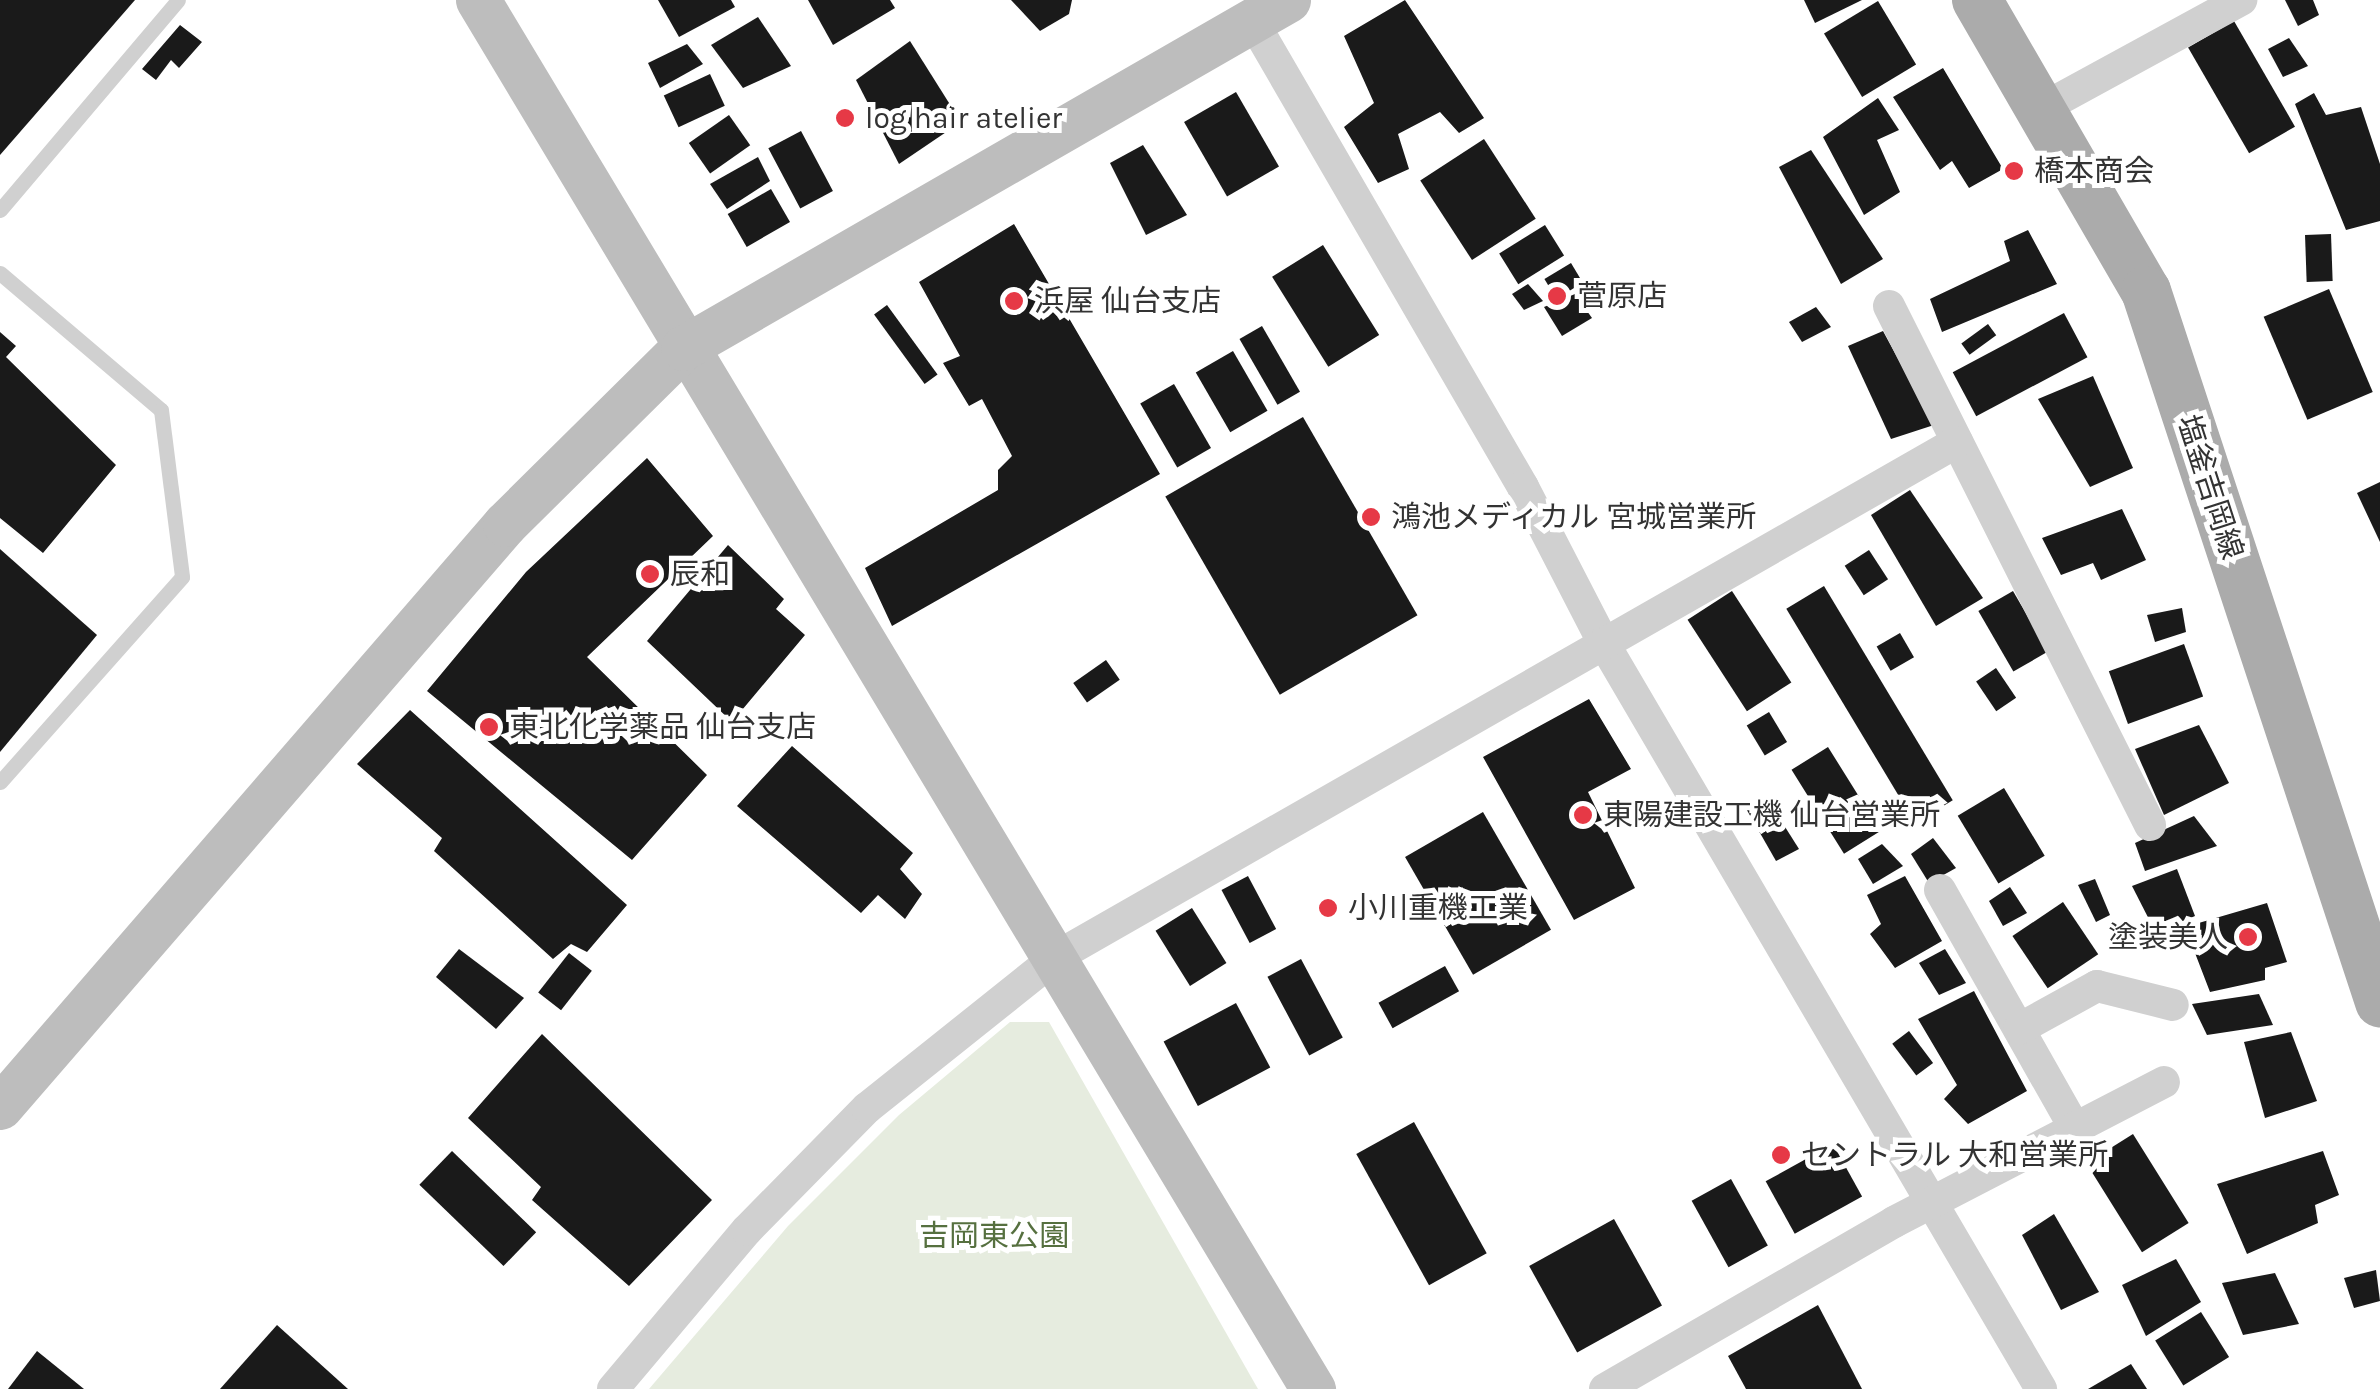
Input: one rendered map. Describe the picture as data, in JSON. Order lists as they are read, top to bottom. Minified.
{"streets":{"main road":["塩釜吉岡線"]},"parks":["吉岡東公園"],"places":["log hair atelier","橋本商会","菅原店","浜屋 仙台支店","鴻池メディカル 宮城営業所","辰和","東北化学薬品 仙台支店","東陽建設工機 仙台営業所","小川重機工業","塗装美人","セントラル 大和営業所"]}
